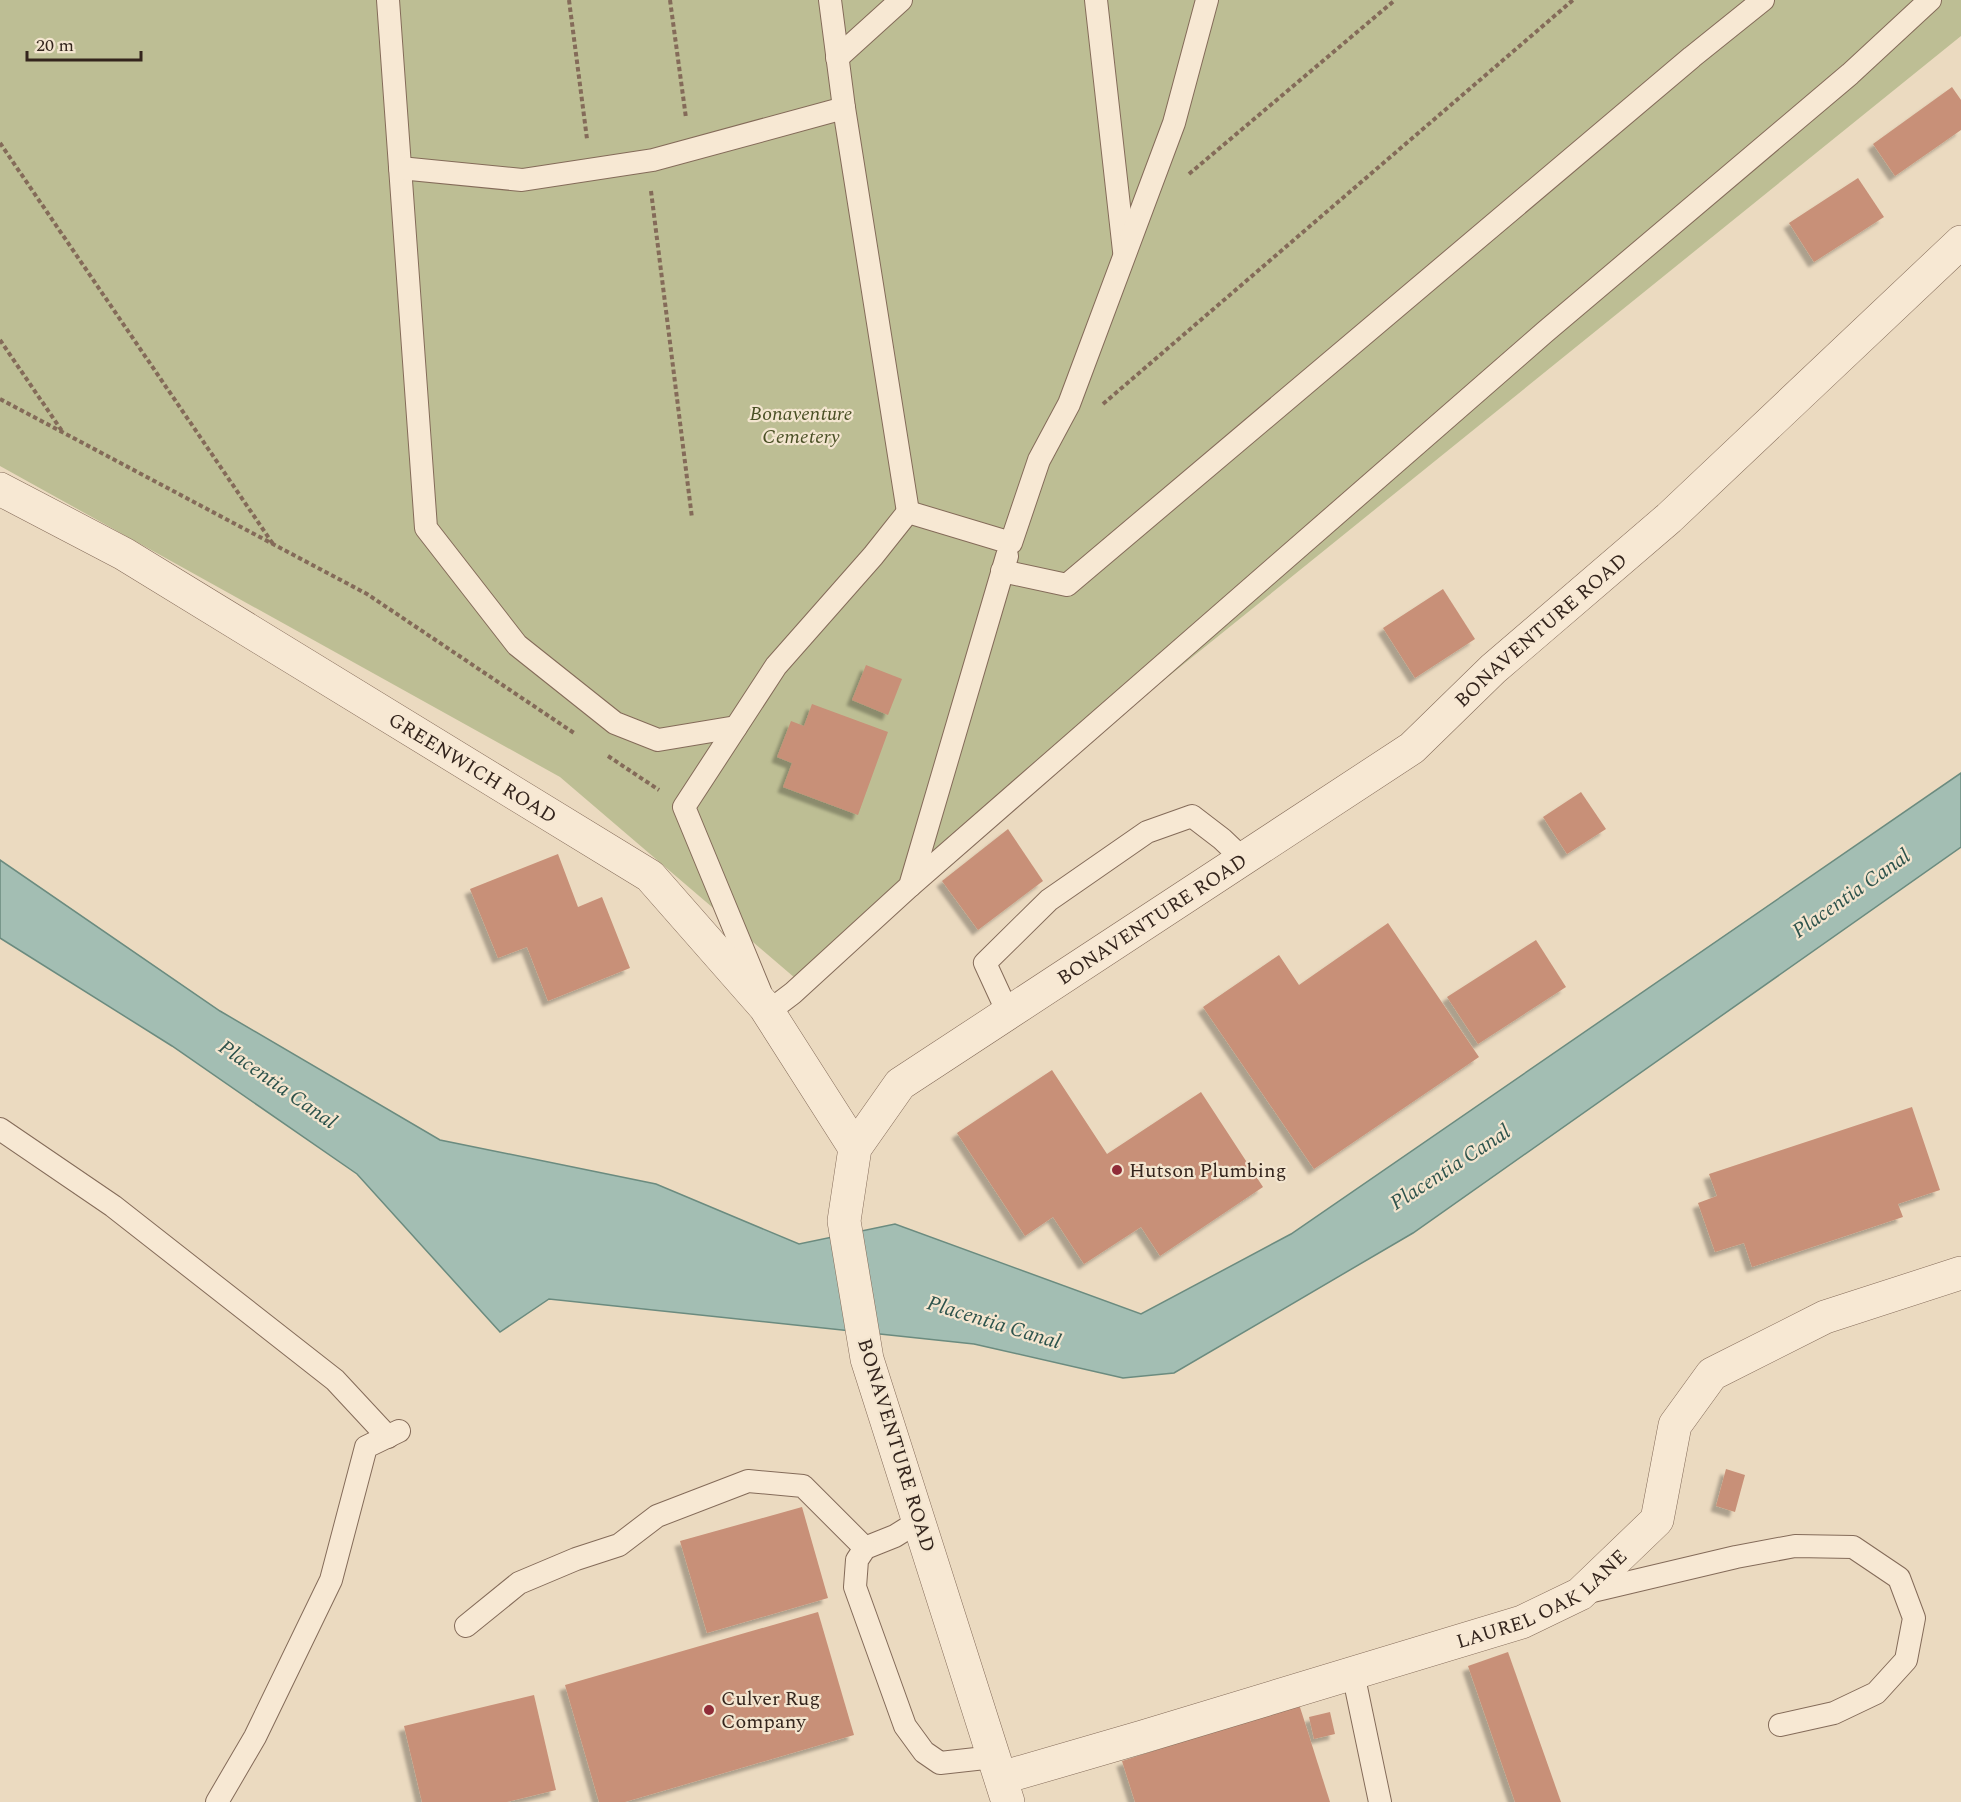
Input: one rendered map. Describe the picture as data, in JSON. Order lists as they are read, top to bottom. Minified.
{"streets":{"street":["BONAVENTURE ROAD","GREENWICH ROAD","LAUREL OAK LANE"]},"crossings":[["BONAVENTURE ROAD","GREENWICH ROAD"],["BONAVENTURE ROAD","LAUREL OAK LANE"]],"water":["Placentia Canal"],"parks":["Bonaventure Cemetery"],"places":["Hutson Plumbing","Culver Rug Company"],"scale_bar":"20 m"}
